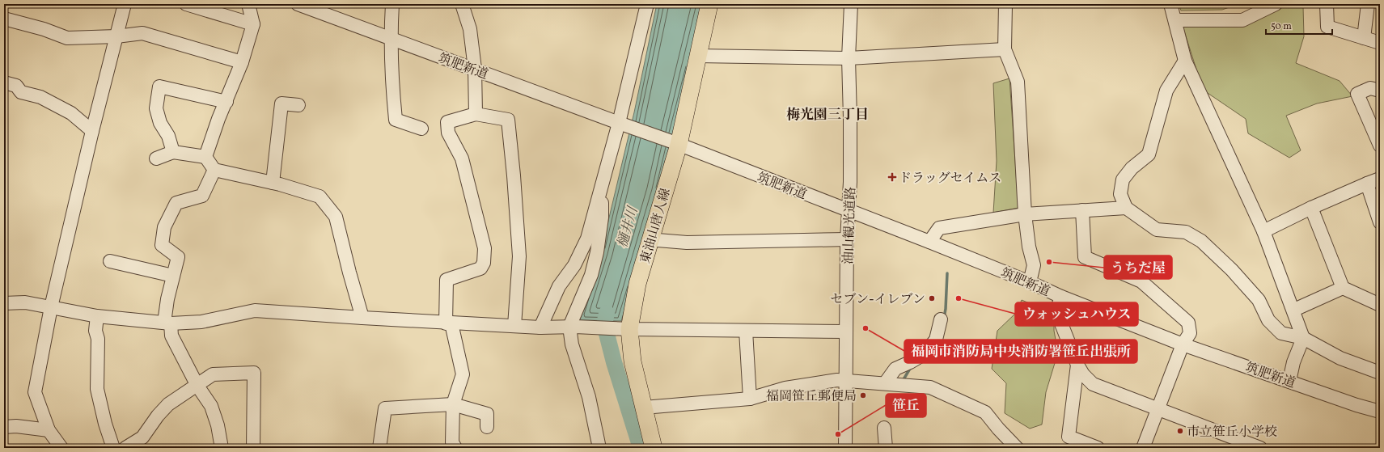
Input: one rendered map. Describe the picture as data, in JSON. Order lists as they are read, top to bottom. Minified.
{"streets":{"main road":["東油山唐人線"],"street":["筑肥新道","油山観光道路"]},"crossings":[["筑肥新道","東油山唐人線"],["筑肥新道","油山観光道路"]],"districts":["梅光園三丁目"],"water":["樋井川"],"places":{"health":["ドラッグセイムス"],"other":["うちだ屋","セブン-イレブン","ウォッシュハウス","福岡市消防局中央消防署笹丘出張所","福岡笹丘郵便局","市立笹丘小学校","笹丘"]},"scale_bar":"50 m"}
